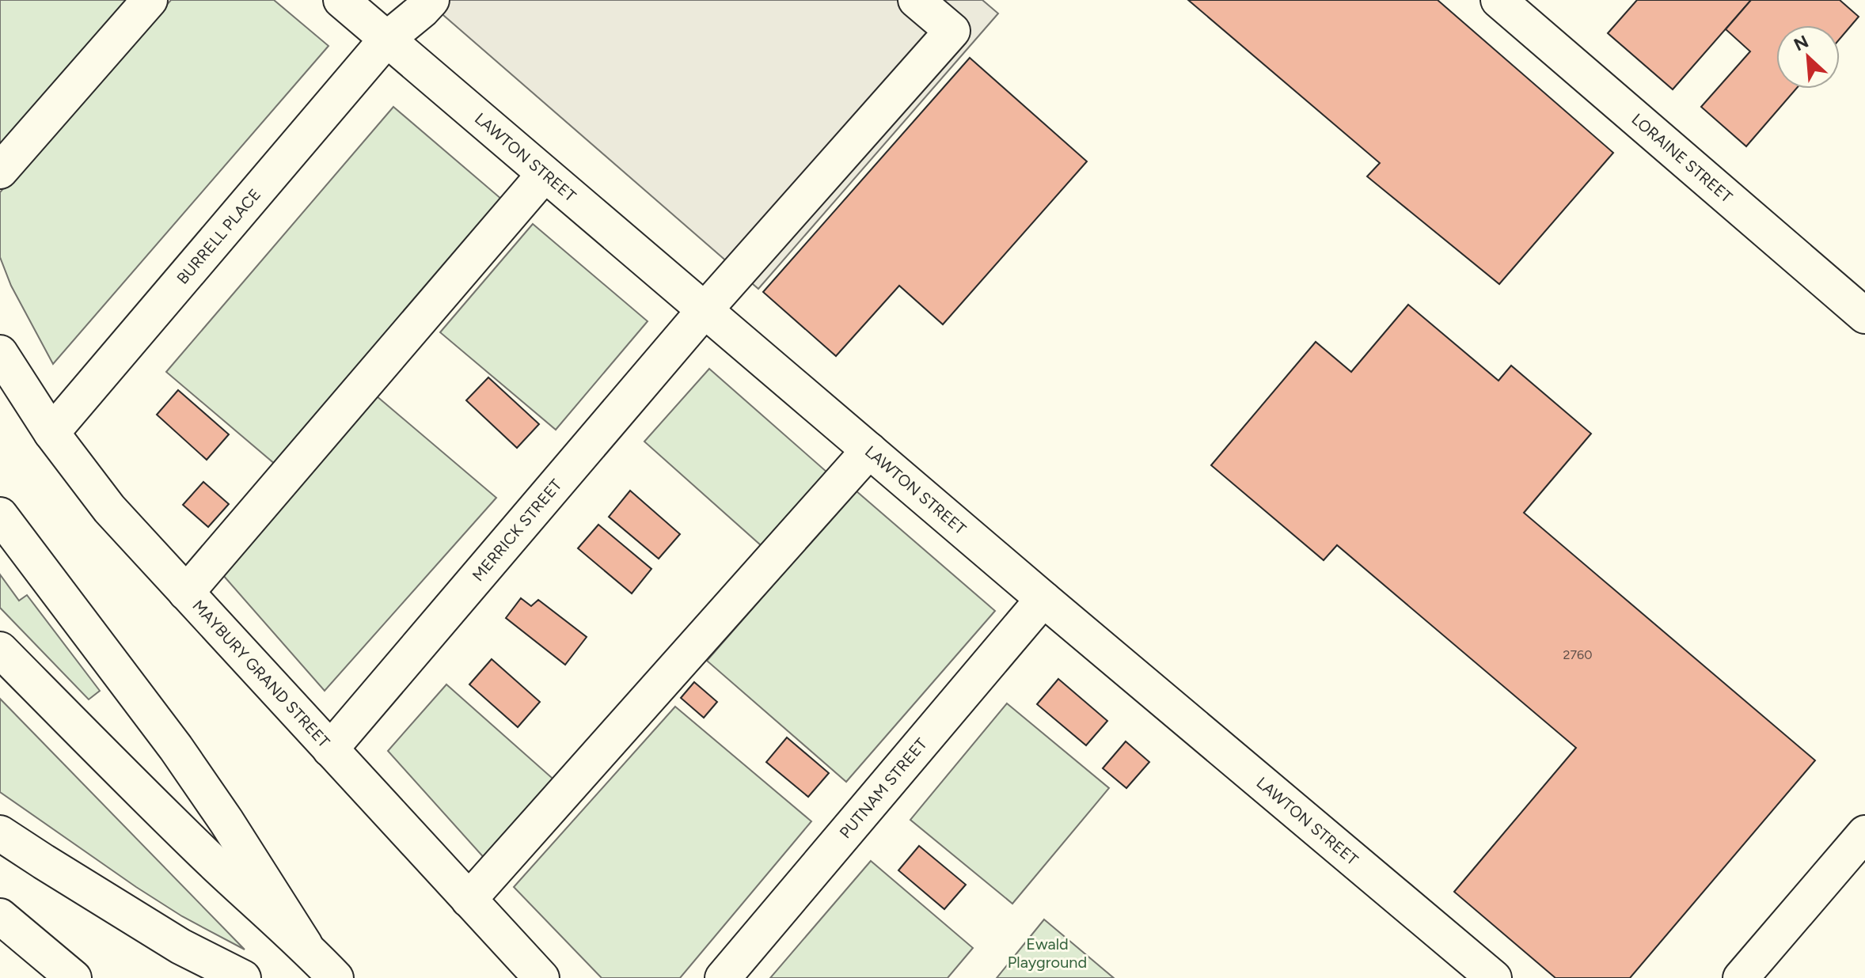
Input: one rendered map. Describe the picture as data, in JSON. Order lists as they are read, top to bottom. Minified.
{"streets":{"main road":["LORAINE STREET","LAWTON STREET","BURRELL PLACE","MERRICK STREET","MAYBURY GRAND STREET","PUTNAM STREET"]},"crossings":[["LAWTON STREET","BURRELL PLACE"],["LAWTON STREET","MERRICK STREET"],["LAWTON STREET","PUTNAM STREET"],["BURRELL PLACE","MAYBURY GRAND STREET"],["MERRICK STREET","MAYBURY GRAND STREET"]],"parks":["Ewald Playground"],"house_numbers":["2760"],"north":"top left"}
